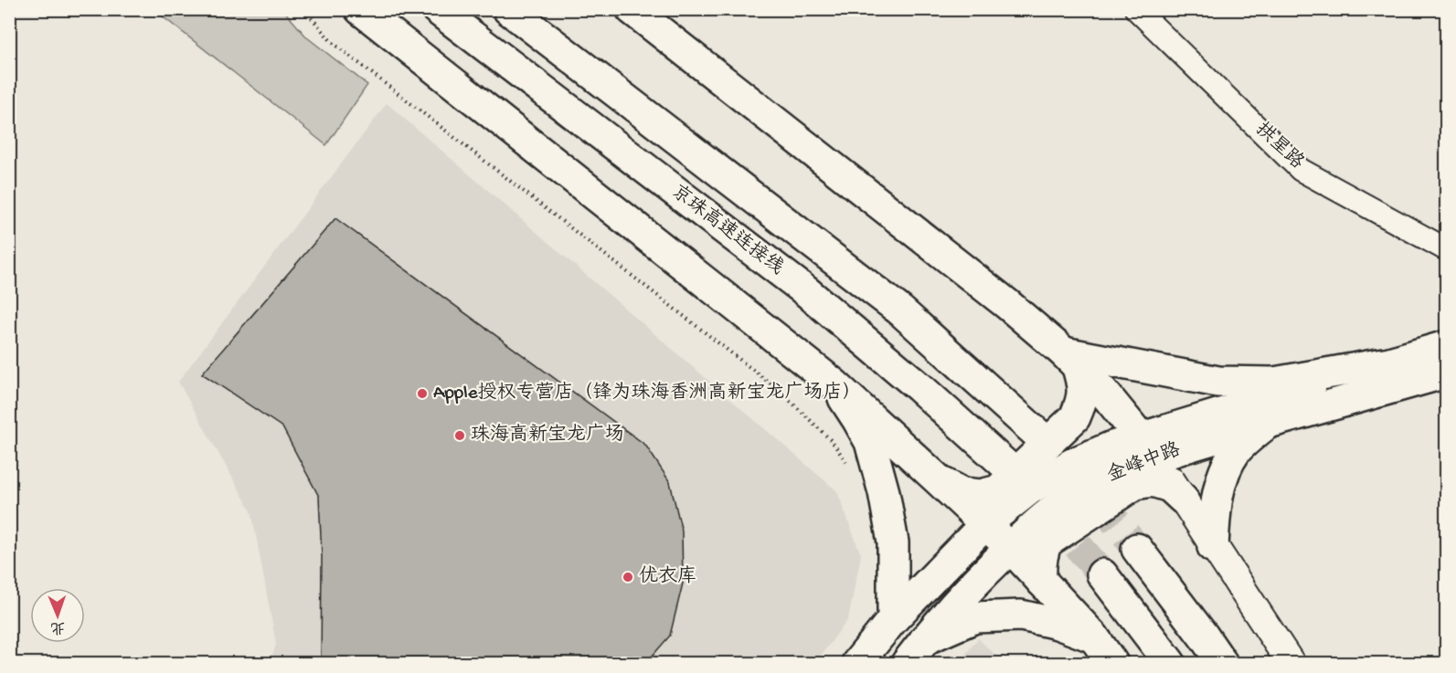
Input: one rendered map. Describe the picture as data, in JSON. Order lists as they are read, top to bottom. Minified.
{"streets":{"main road":["京珠高速连接线","金峰中路"],"street":["拱星路"]},"places":["Apple授权专营店（锋为珠海香洲高新宝龙广场店）","珠海高新宝龙广场","优衣库"],"north":"bottom"}
